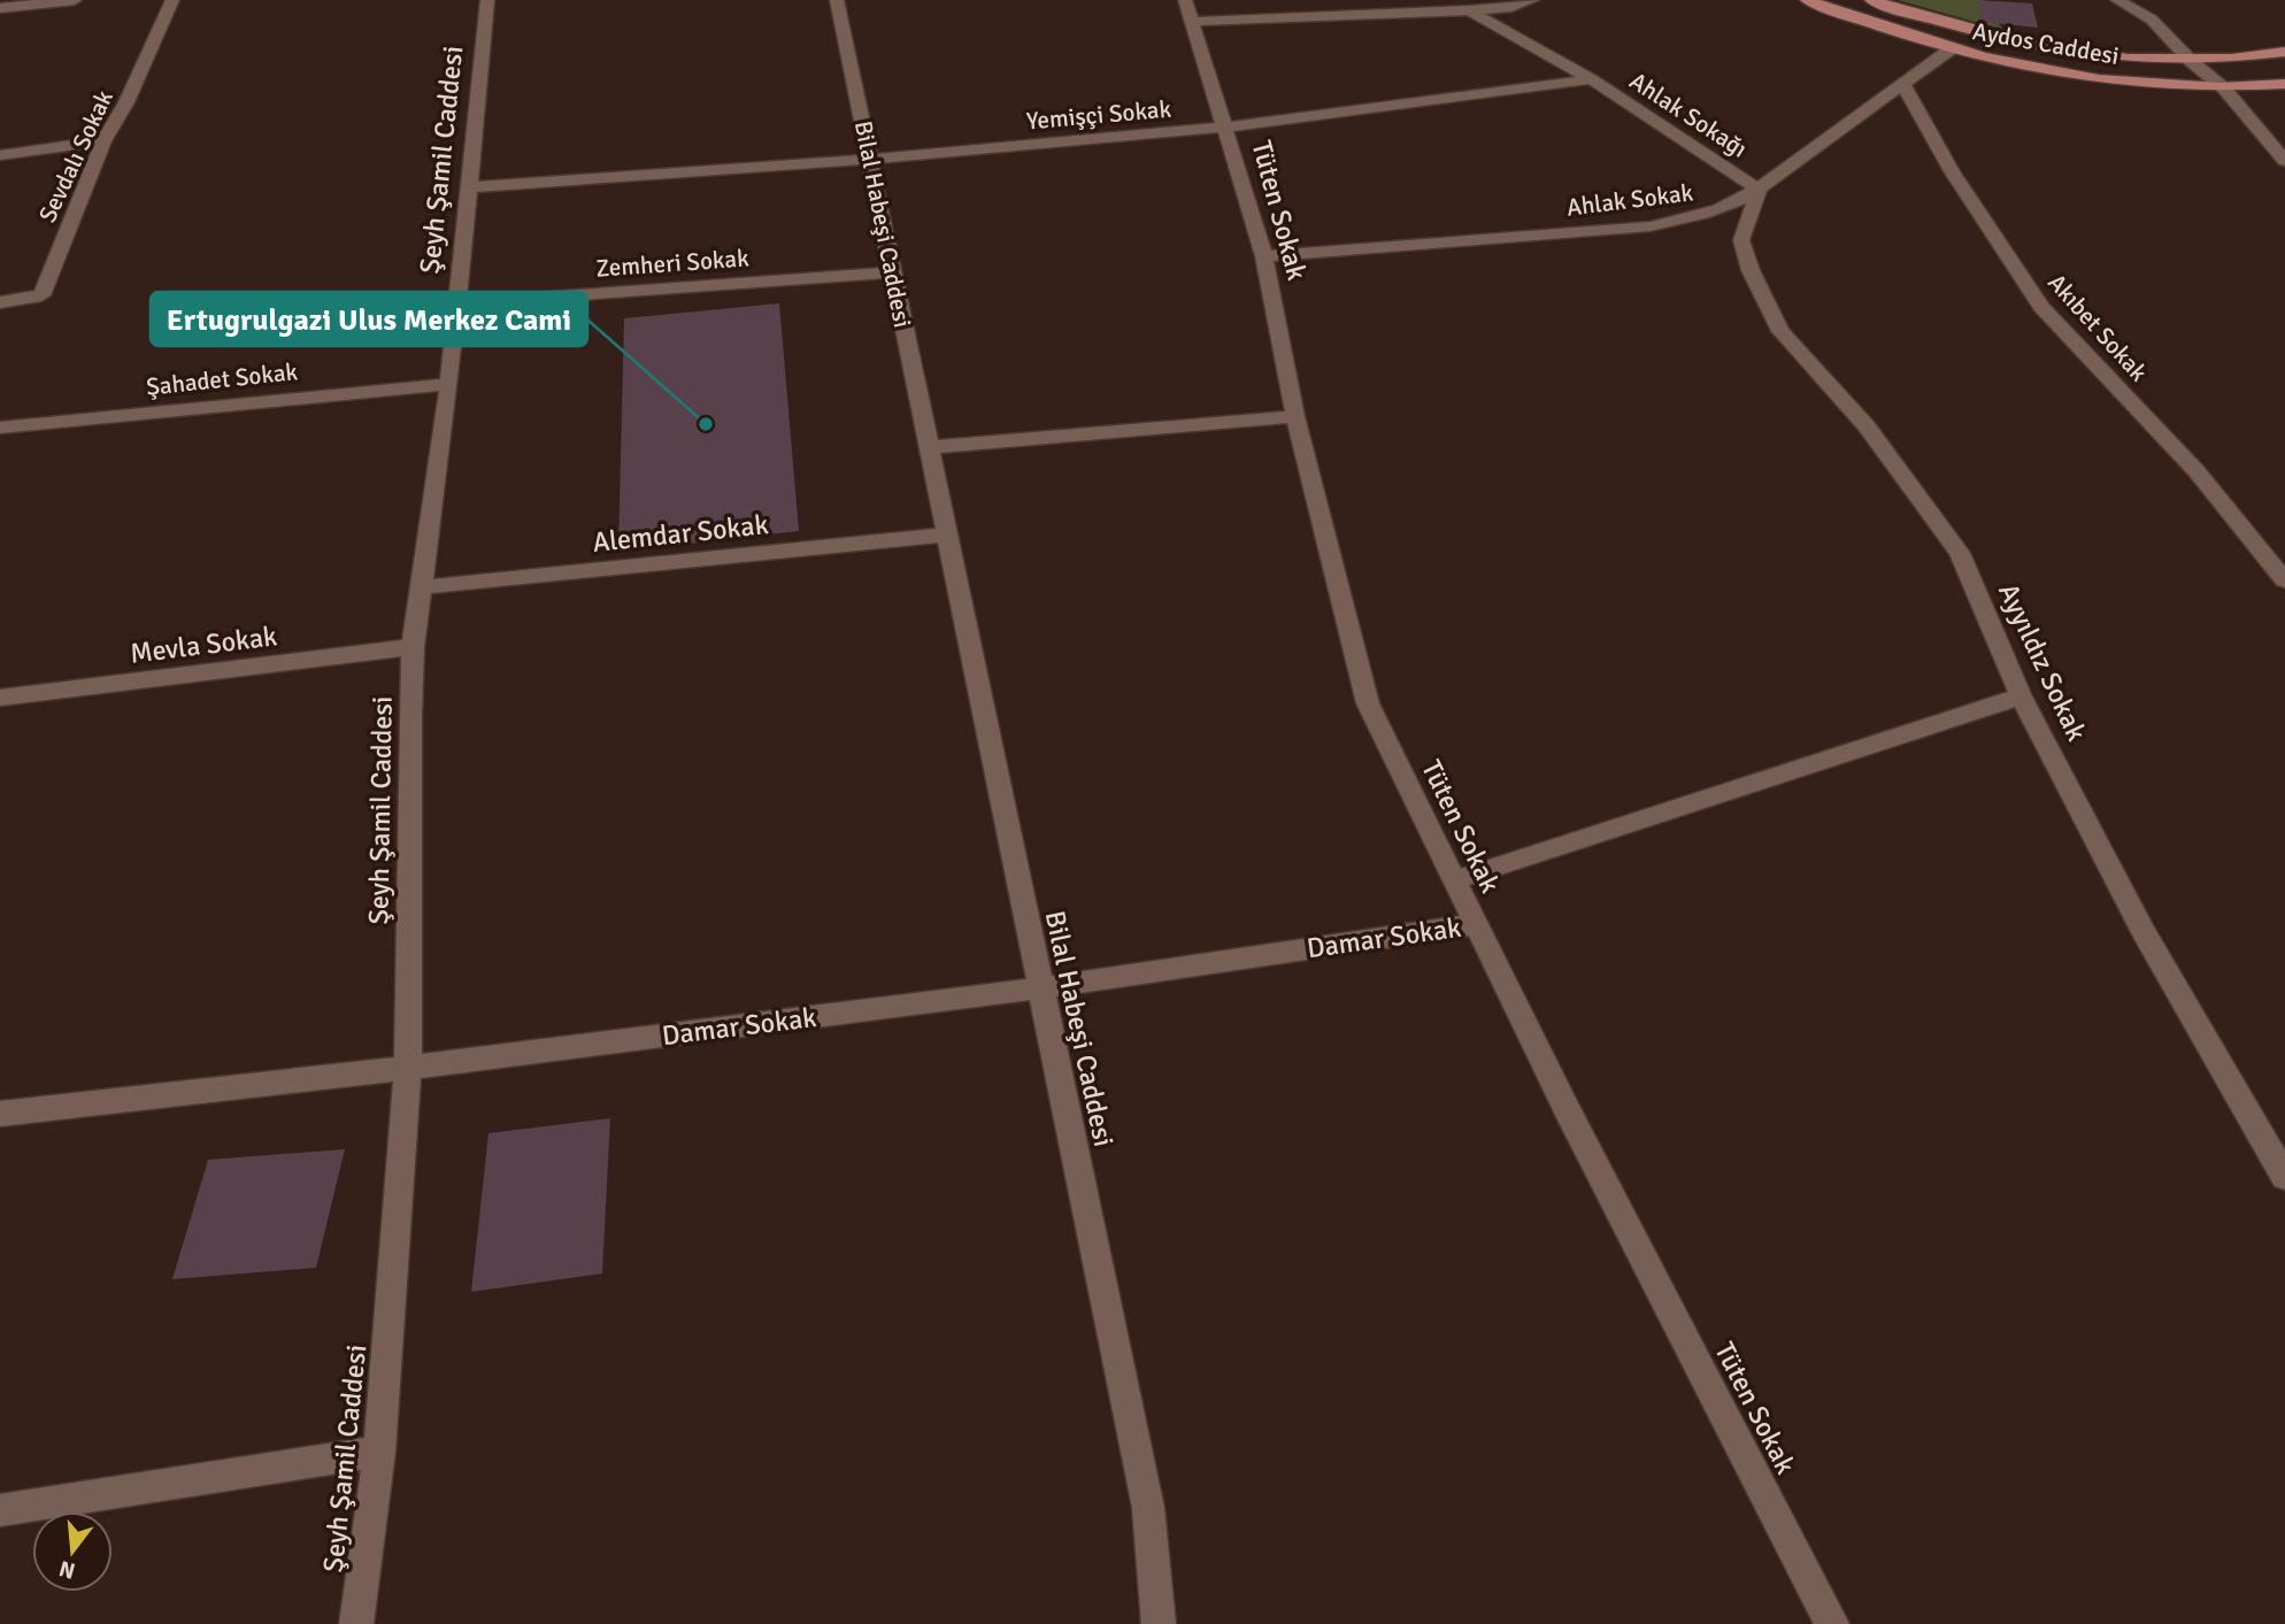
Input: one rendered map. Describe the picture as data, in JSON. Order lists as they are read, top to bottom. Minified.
{"streets":{"main road":["Aydos Caddesi"],"street":["Yemişçi Sokak","Ahlak Sokağı","Sevdalı Sokak","Şeyh Şamil Caddesi","Ahlak Sokak","Tüten Sokak","Bilal Habeşi Caddesi","Zemheri Sokak","Akıbet Sokak","Şahadet Sokak","Alemdar Sokak","Mevla Sokak","Ayyıldız Sokak","Damar Sokak"]},"crossings":[["Aydos Caddesi","Ahlak Sokak"],["Yemişçi Sokak","Ahlak Sokağı"],["Yemişçi Sokak","Şeyh Şamil Caddesi"],["Yemişçi Sokak","Tüten Sokak"],["Yemişçi Sokak","Bilal Habeşi Caddesi"],["Ahlak Sokağı","Ahlak Sokak"],["Ahlak Sokağı","Ayyıldız Sokak"],["Şeyh Şamil Caddesi","Zemheri Sokak"],["Şeyh Şamil Caddesi","Şahadet Sokak"],["Şeyh Şamil Caddesi","Alemdar Sokak"],["Şeyh Şamil Caddesi","Mevla Sokak"],["Şeyh Şamil Caddesi","Damar Sokak"],["Ahlak Sokak","Tüten Sokak"],["Ahlak Sokak","Akıbet Sokak"],["Ahlak Sokak","Ayyıldız Sokak"],["Tüten Sokak","Damar Sokak"],["Bilal Habeşi Caddesi","Zemheri Sokak"],["Bilal Habeşi Caddesi","Alemdar Sokak"],["Bilal Habeşi Caddesi","Damar Sokak"],["Ayyıldız Sokak","Damar Sokak"]],"places":["Ertugrulgazi Ulus Merkez Cami"],"north":"bottom"}
